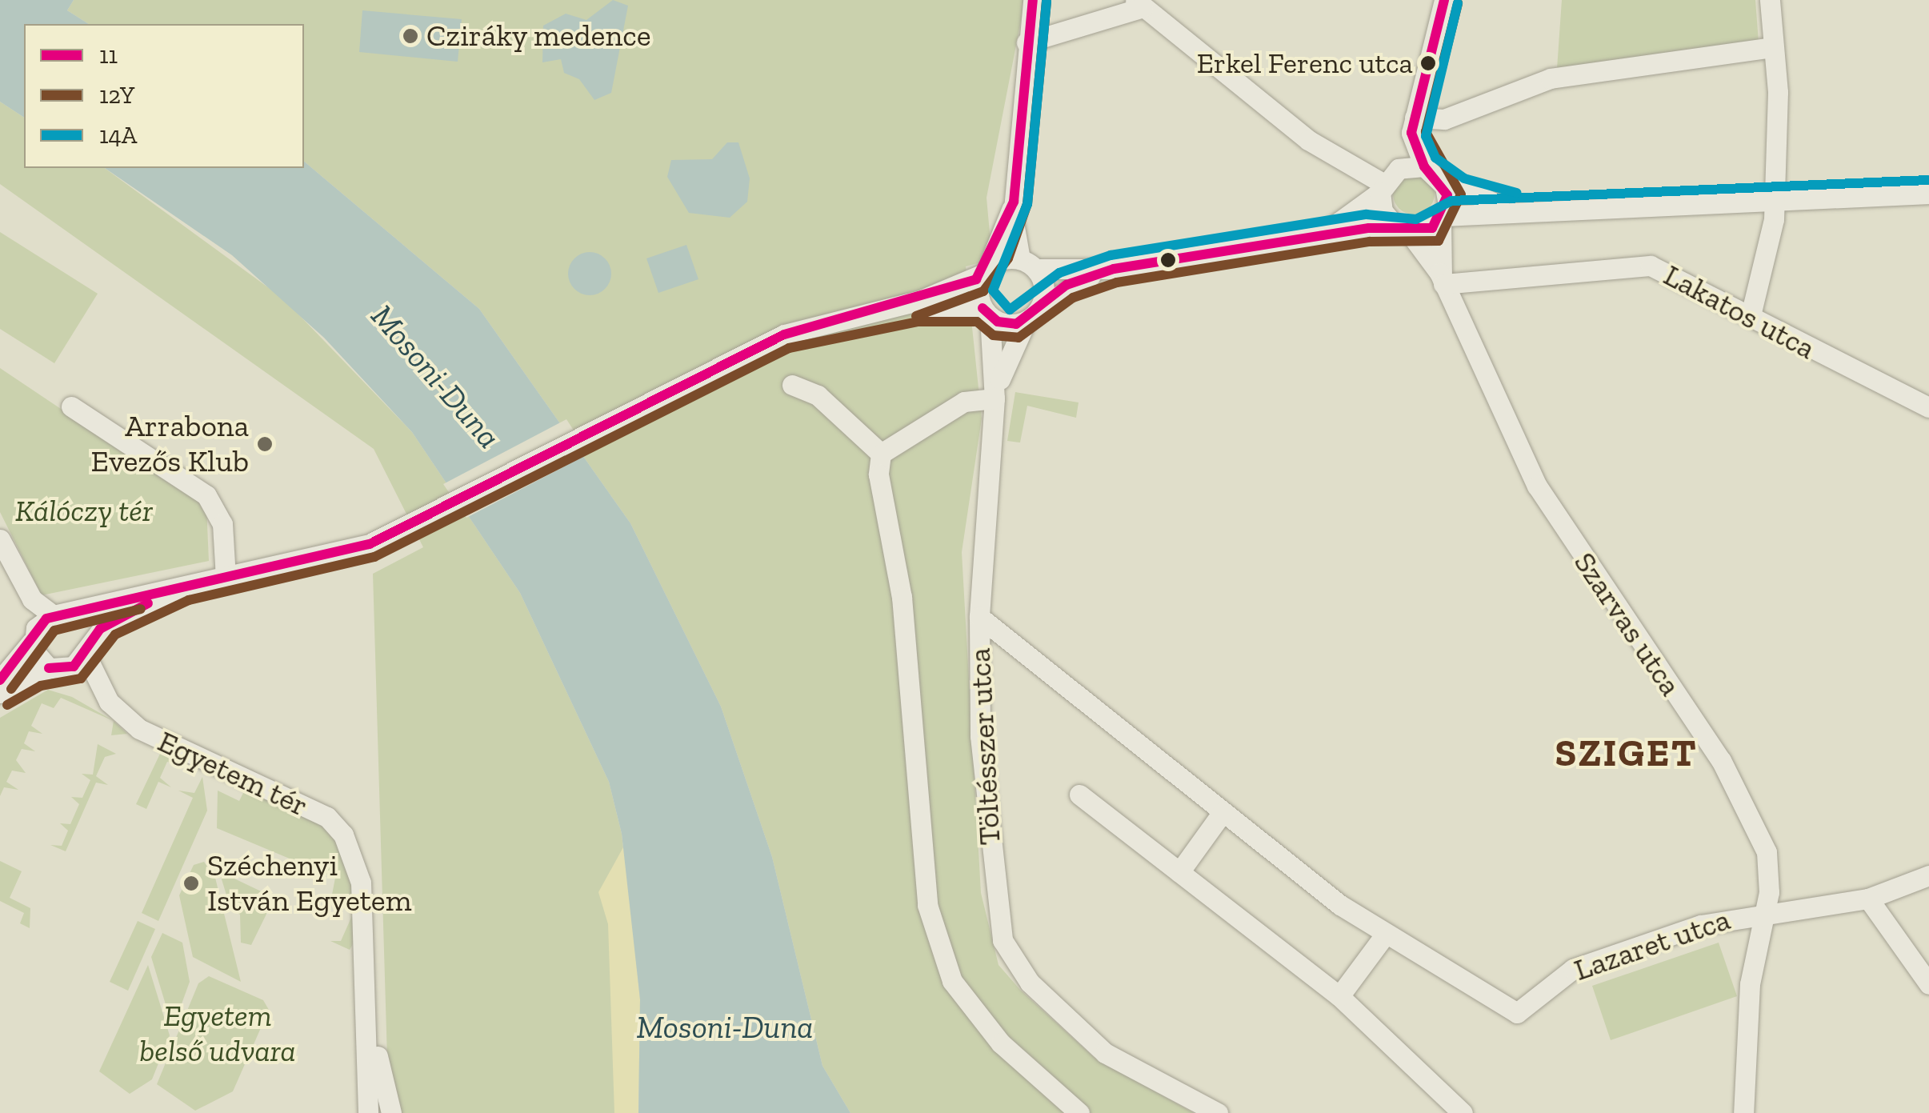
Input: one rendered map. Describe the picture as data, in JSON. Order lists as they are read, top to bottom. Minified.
{"streets":{"street":["Lakatos utca","Szarvas utca","Töltésszer utca","Egyetem tér","Lazaret utca"]},"crossings":[["Lakatos utca","Szarvas utca"],["Szarvas utca","Lazaret utca"],["Töltésszer utca","Lazaret utca"]],"districts":["SZIGET"],"water":["Mosoni-Duna"],"parks":["Kálóczy tér","Egyetem belső udvara"],"places":["Cziráky medence","Erkel Ferenc utca","Arrabona Evezős Klub","Széchenyi István Egyetem"],"lines":["transit line 11","transit line 12Y","transit line 14A"],"legend":["11","12Y","14A"]}
